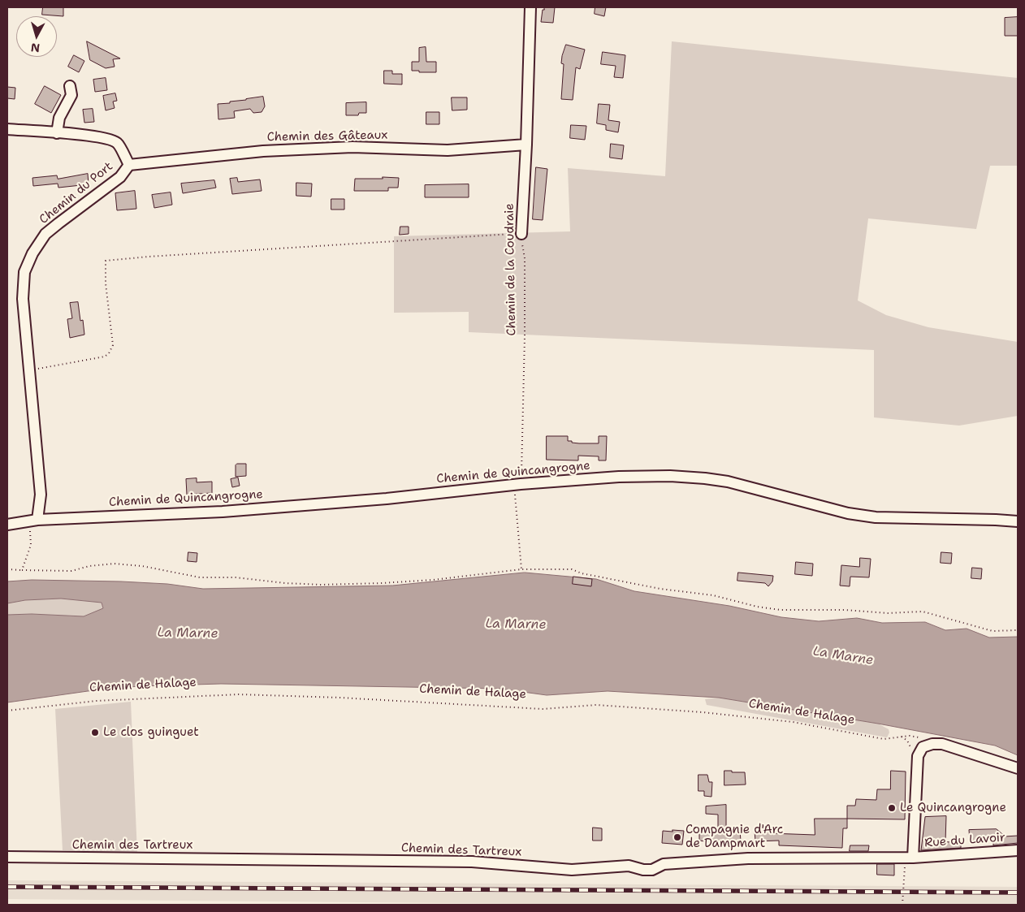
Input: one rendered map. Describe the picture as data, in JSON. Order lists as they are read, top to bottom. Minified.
{"streets":{"street":["Chemin des Gâteaux","Chemin du Port","Chemin de la Coudraie","Chemin de Quincangrogne","Rue du Lavoir","Chemin des Tartreux"],"path":["Chemin de Halage"]},"crossings":[["Chemin des Gâteaux","Chemin du Port"],["Chemin des Gâteaux","Chemin de la Coudraie"],["Chemin du Port","Chemin de Quincangrogne"],["Chemin de la Coudraie","Chemin de Quincangrogne"],["Rue du Lavoir","Chemin des Tartreux"]],"water":["La Marne"],"places":["Le clos guinguet","Le Quincangrogne","Compagnie d'Arc de Dampmart"],"north":"bottom"}
